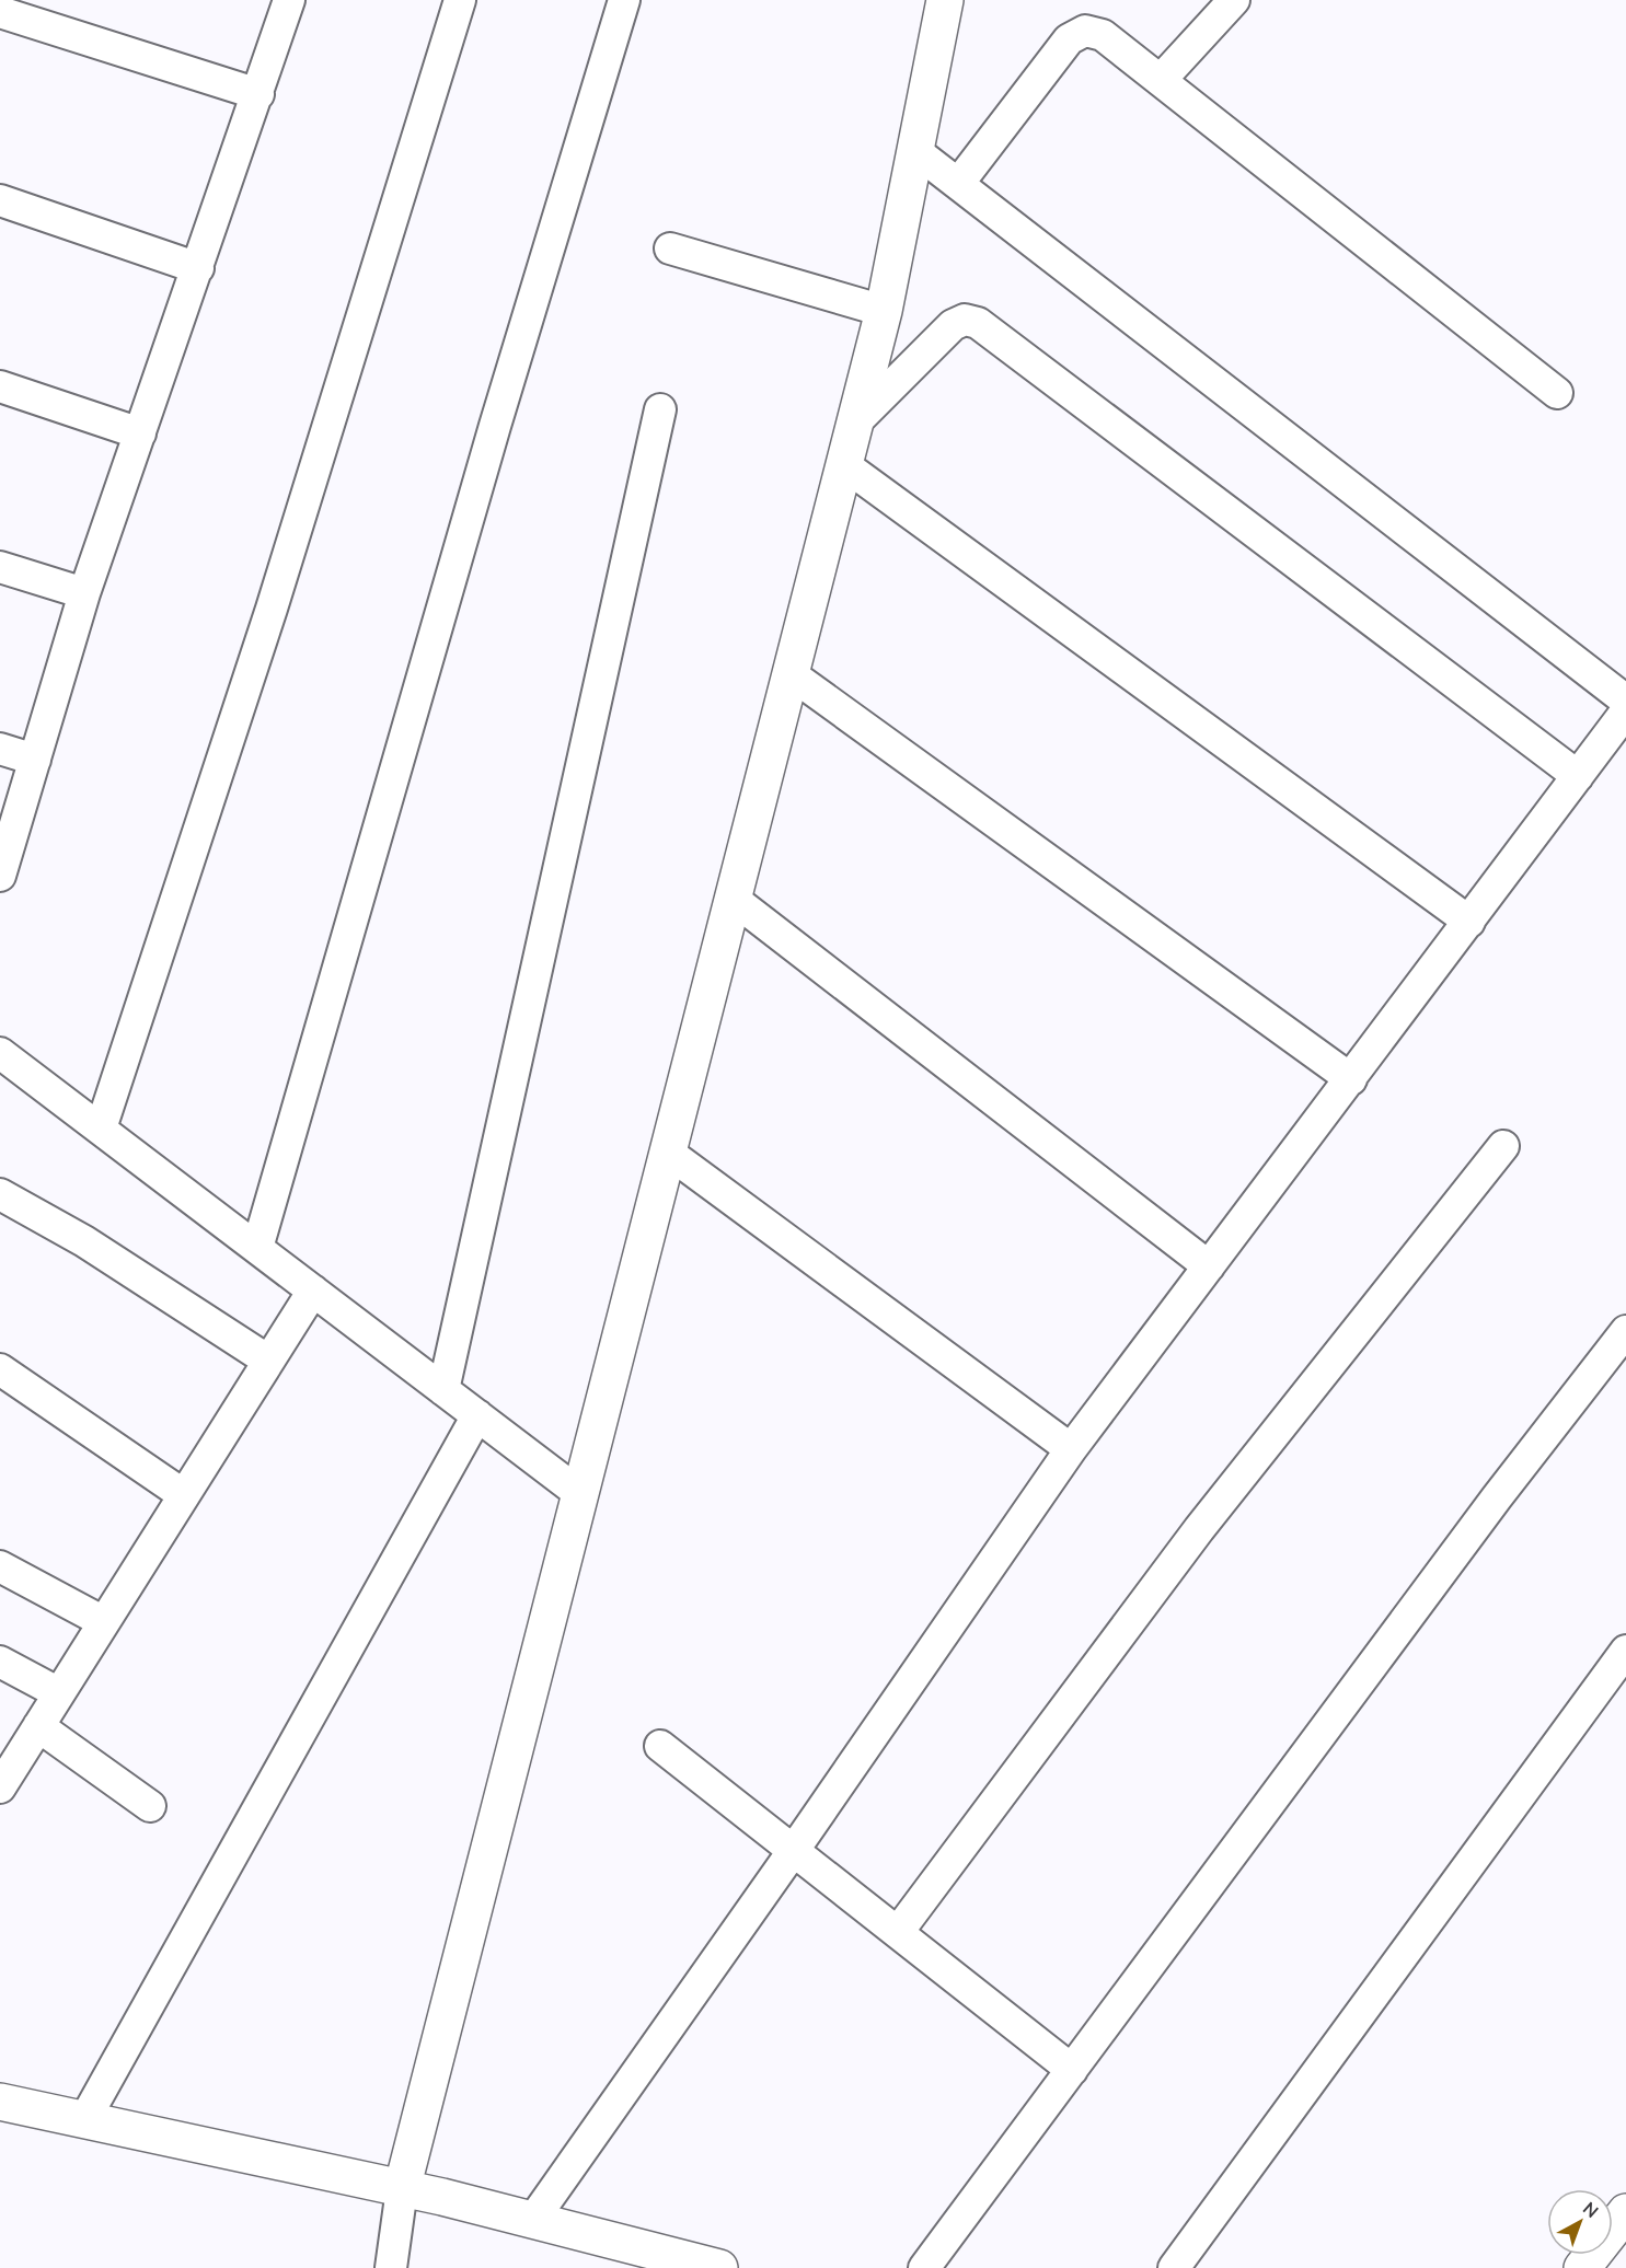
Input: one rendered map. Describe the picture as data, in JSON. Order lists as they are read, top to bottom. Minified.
{"north":"top right"}
